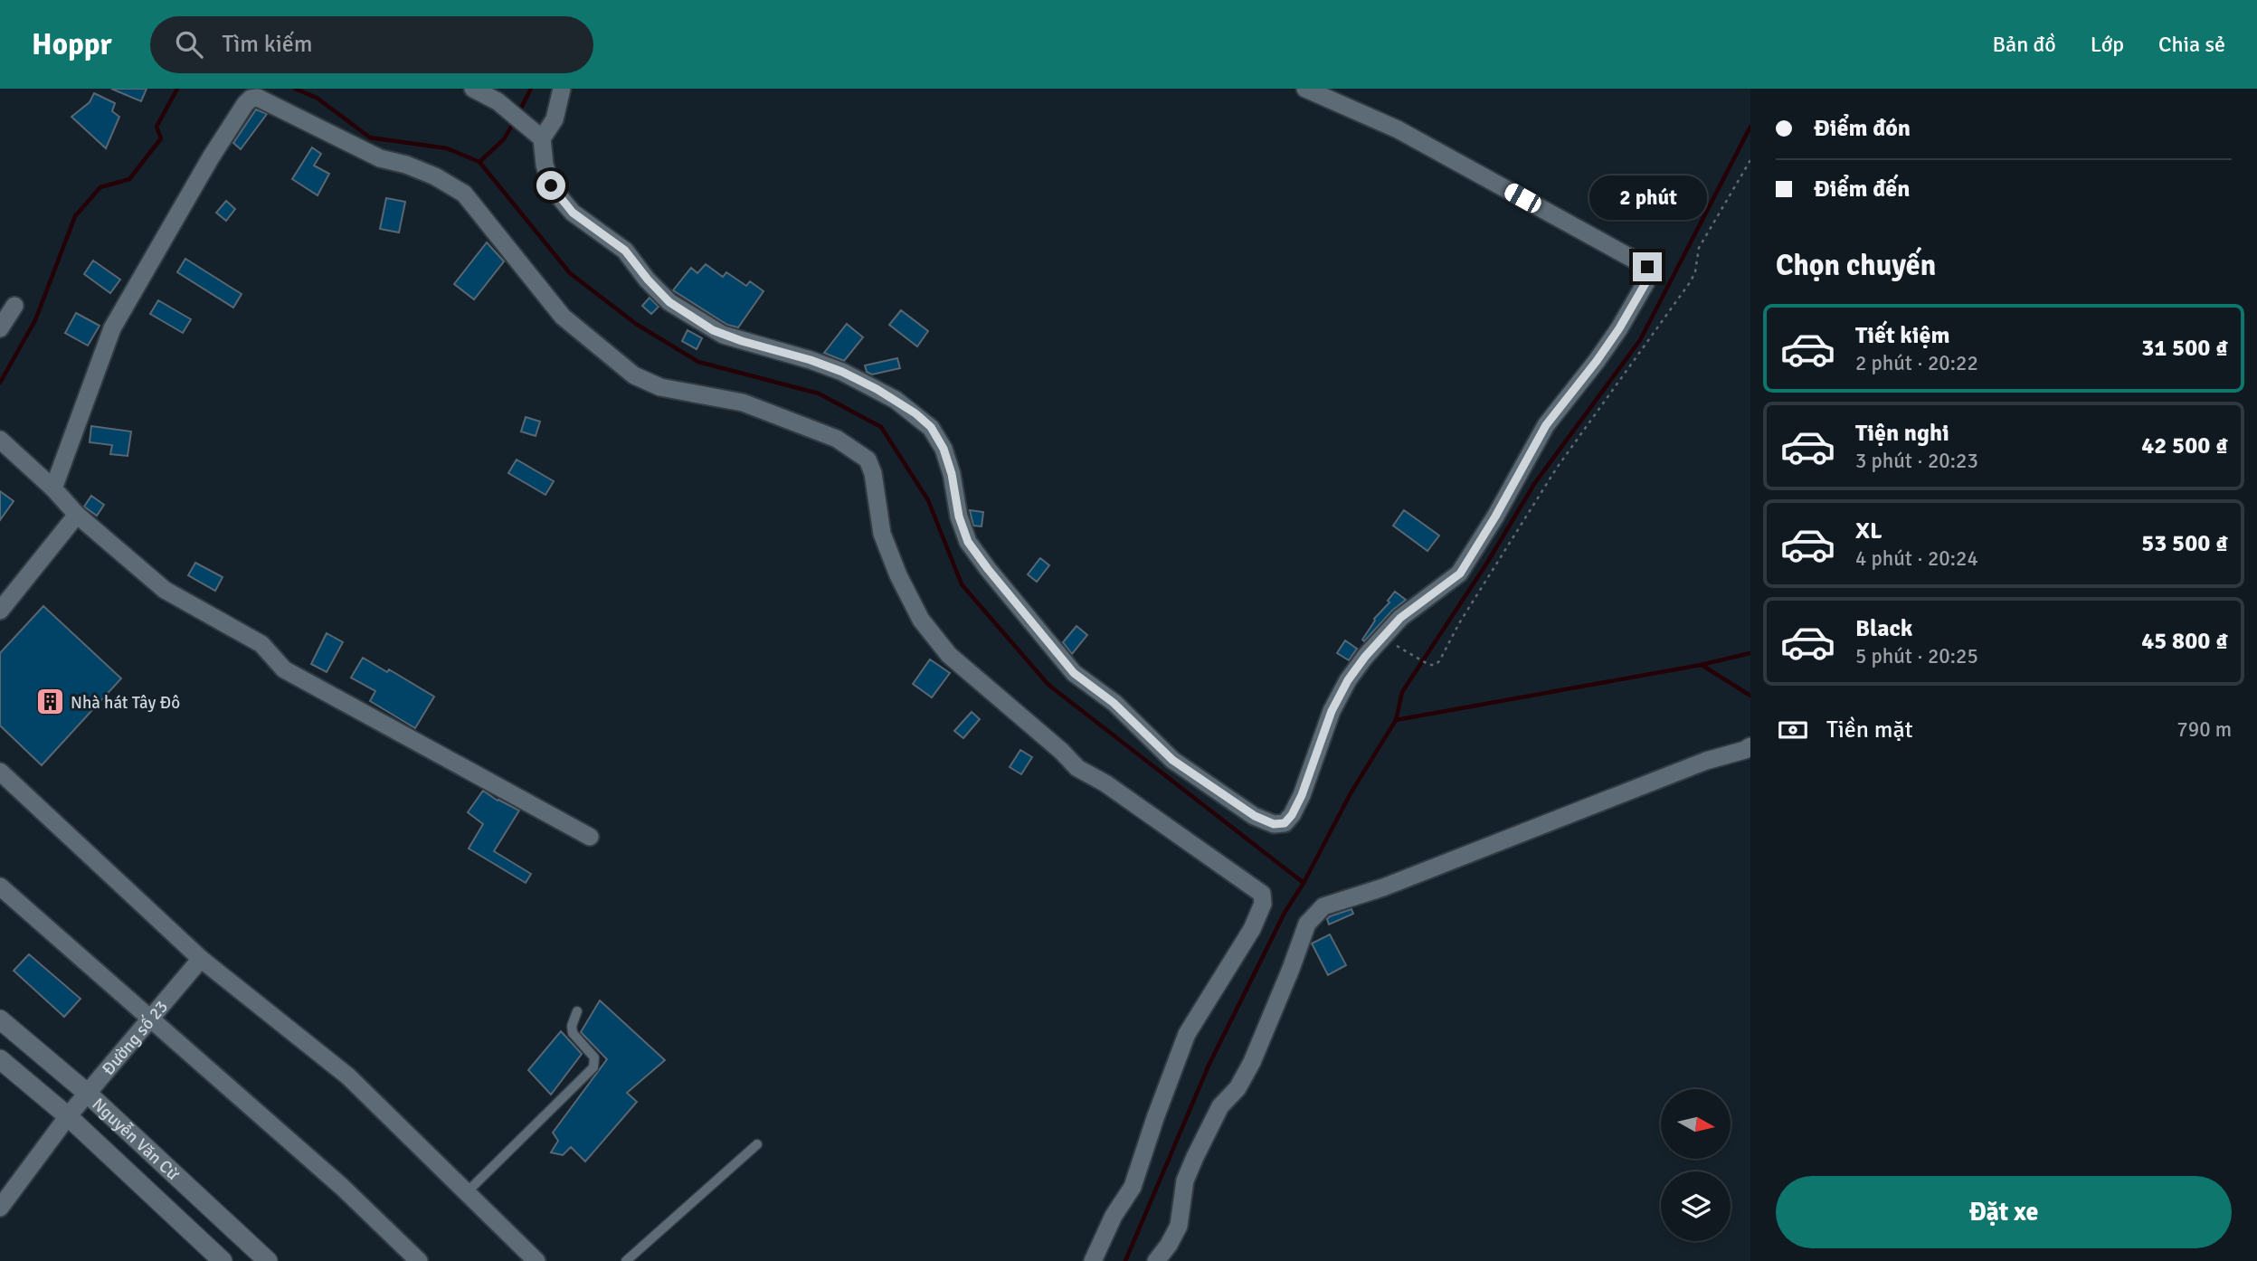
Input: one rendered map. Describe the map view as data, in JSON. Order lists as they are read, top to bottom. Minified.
{"streets":{"main road":["Nguyễn Văn Cừ"],"street":["Đường số 23"]},"crossings":[["Đường số 23","Nguyễn Văn Cừ"]],"places":{"building":["Nhà hát Tây Đô"]},"north":"right","page":{"header":"Hoppr","search":"Tìm kiếm","nav":["Bản đồ","Lớp","Chia sẻ"],"banner":["Điểm đón","Điểm đến"],"bubble":"2 phút","heading":"Chọn chuyến","list":[{"name":"Tiết kiệm","note":"2 phút · 20:22","value":"31 500 ₫"},{"name":"Tiện nghi","note":"3 phút · 20:23","value":"42 500 ₫"},{"name":"XL","note":"4 phút · 20:24","value":"53 500 ₫"},{"name":"Black","note":"5 phút · 20:25","value":"45 800 ₫"}],"pay":["Tiền mặt","790 m"],"buttons":"Đặt xe"}}
